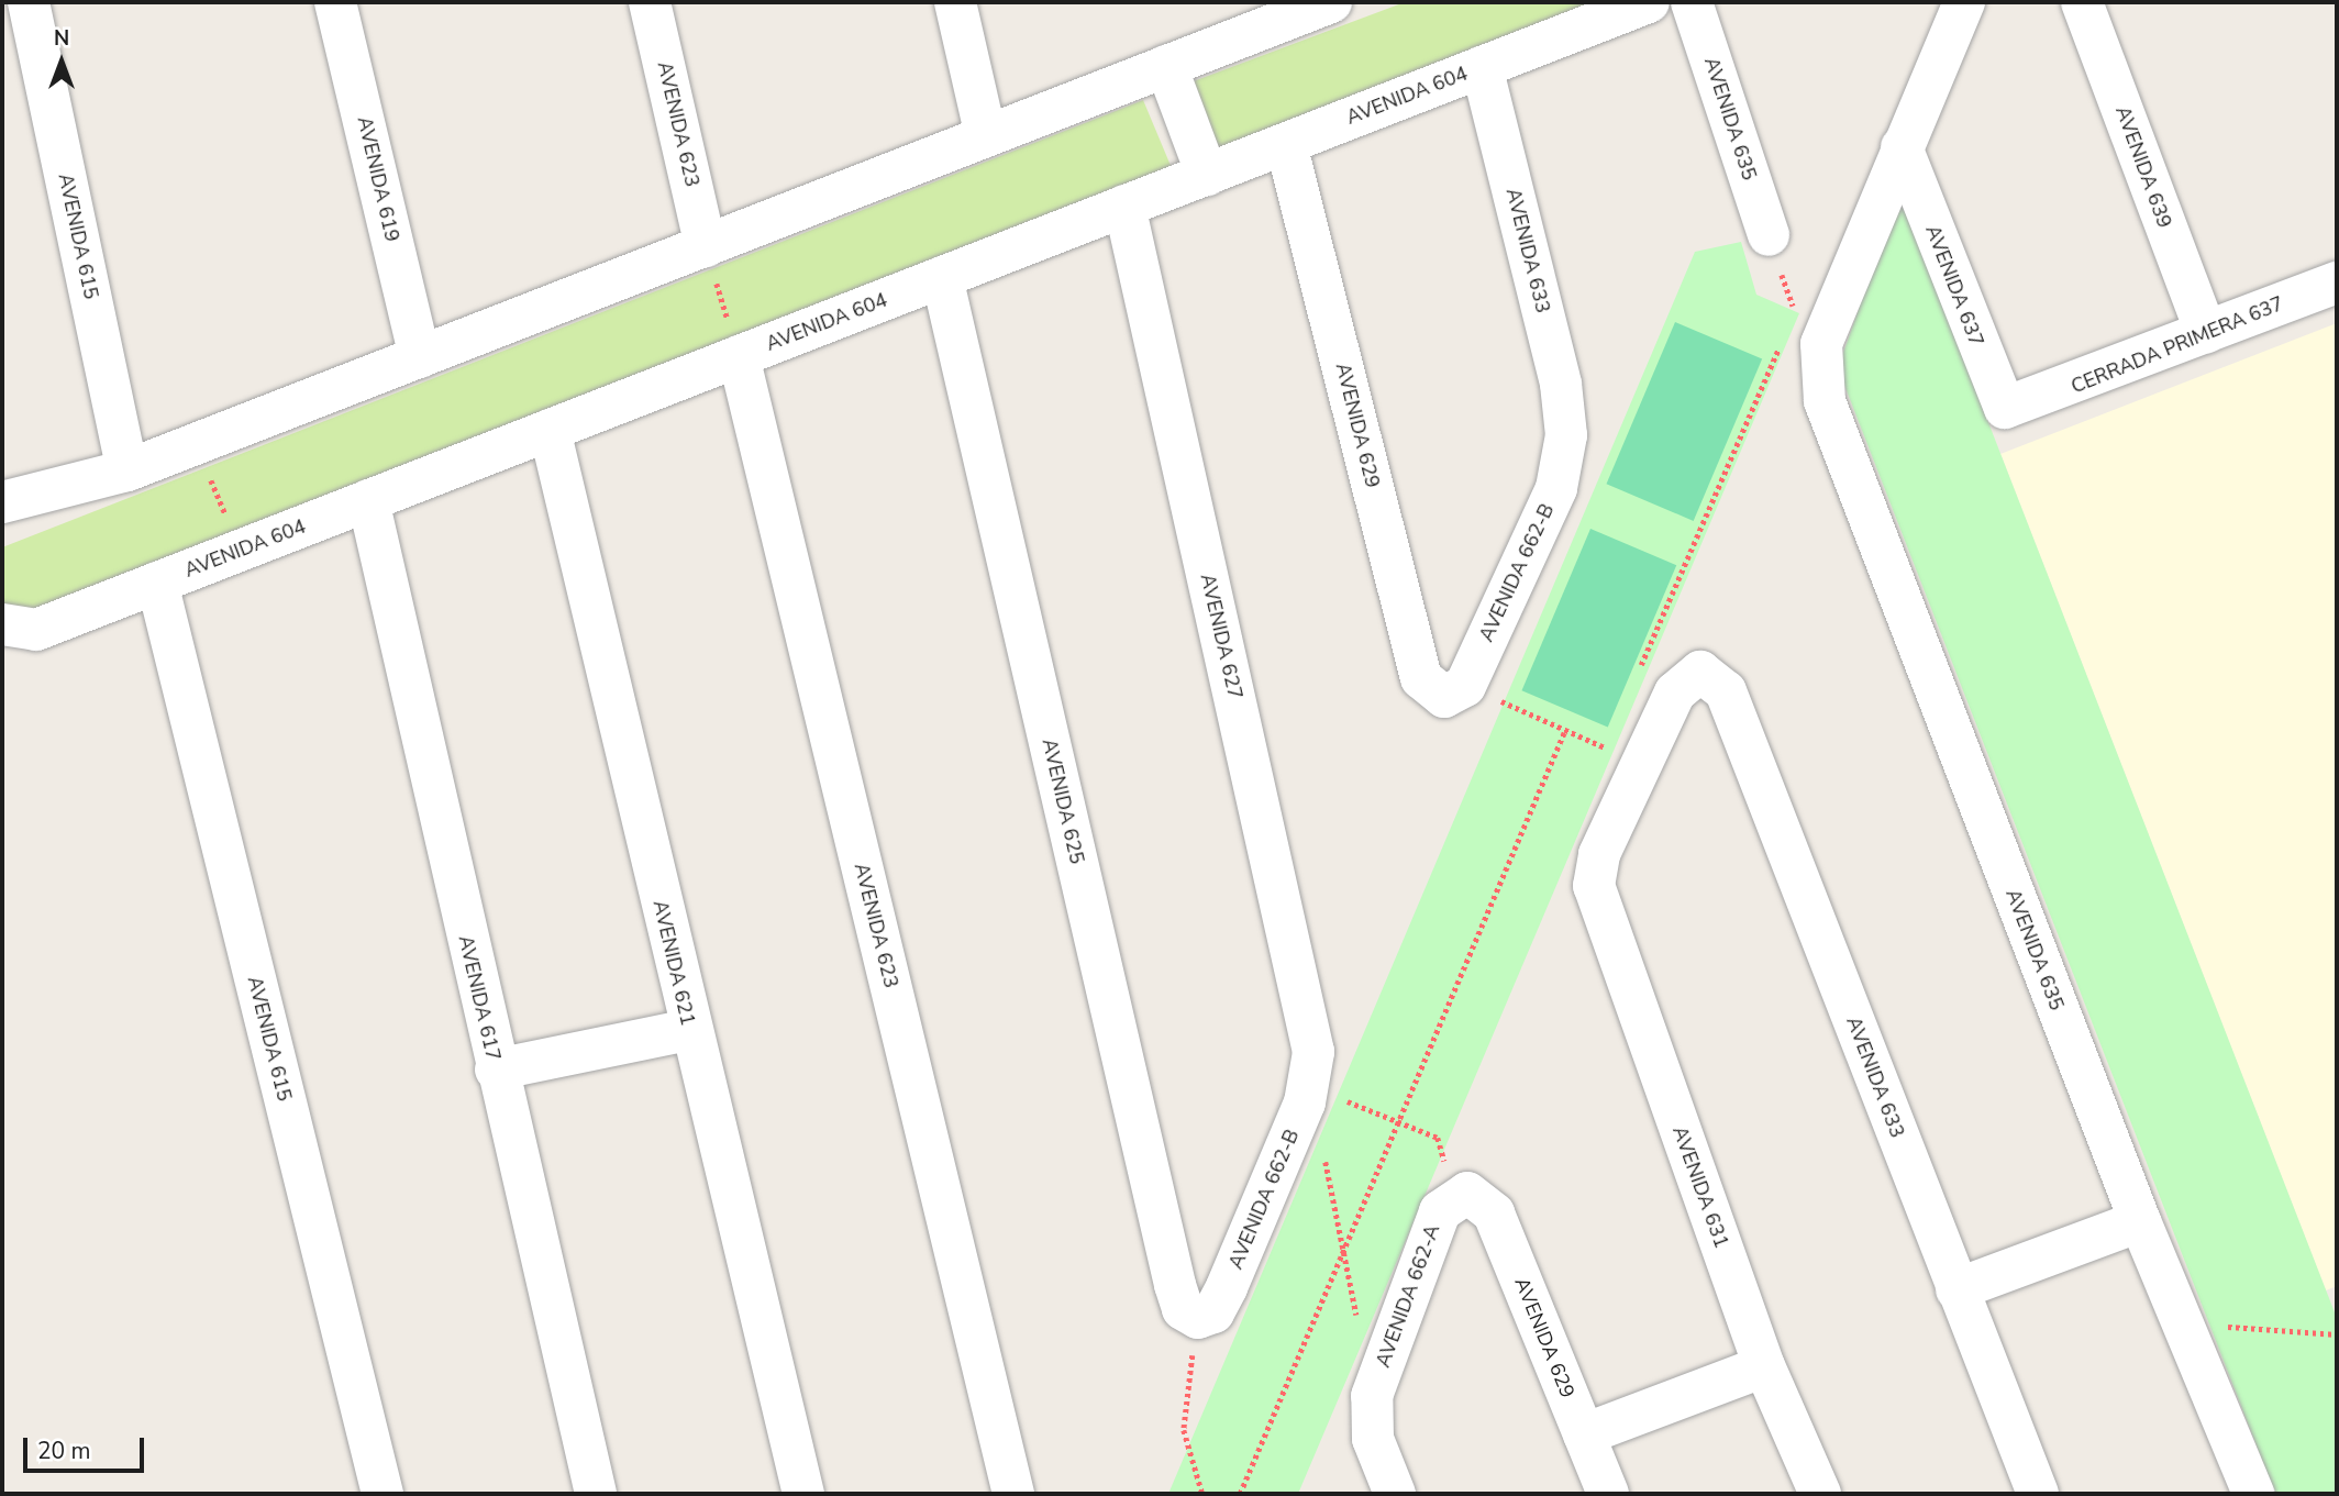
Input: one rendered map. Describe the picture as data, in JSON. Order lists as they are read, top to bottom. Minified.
{"streets":{"street":["AVENIDA 604","AVENIDA 635","AVENIDA 623","AVENIDA 639","AVENIDA 619","AVENIDA 615","AVENIDA 633","AVENIDA 637","CERRADA PRIMERA 637","AVENIDA 629","AVENIDA 662-B","AVENIDA 627","AVENIDA 625","AVENIDA 621","AVENIDA 617","AVENIDA 631","AVENIDA 662-A"]},"crossings":[["AVENIDA 604","AVENIDA 623"],["AVENIDA 604","AVENIDA 615"],["AVENIDA 604","AVENIDA 633"],["AVENIDA 604","AVENIDA 629"],["AVENIDA 604","AVENIDA 627"],["AVENIDA 604","AVENIDA 625"],["AVENIDA 604","AVENIDA 621"],["AVENIDA 604","AVENIDA 617"],["AVENIDA 635","AVENIDA 637"],["AVENIDA 639","CERRADA PRIMERA 637"],["AVENIDA 633","AVENIDA 662-B"],["AVENIDA 633","AVENIDA 631"],["AVENIDA 637","CERRADA PRIMERA 637"],["AVENIDA 629","AVENIDA 662-B"],["AVENIDA 629","AVENIDA 662-A"],["AVENIDA 662-B","AVENIDA 627"],["AVENIDA 662-B","AVENIDA 625"]],"scale_bar":"20 m","north":"top"}
